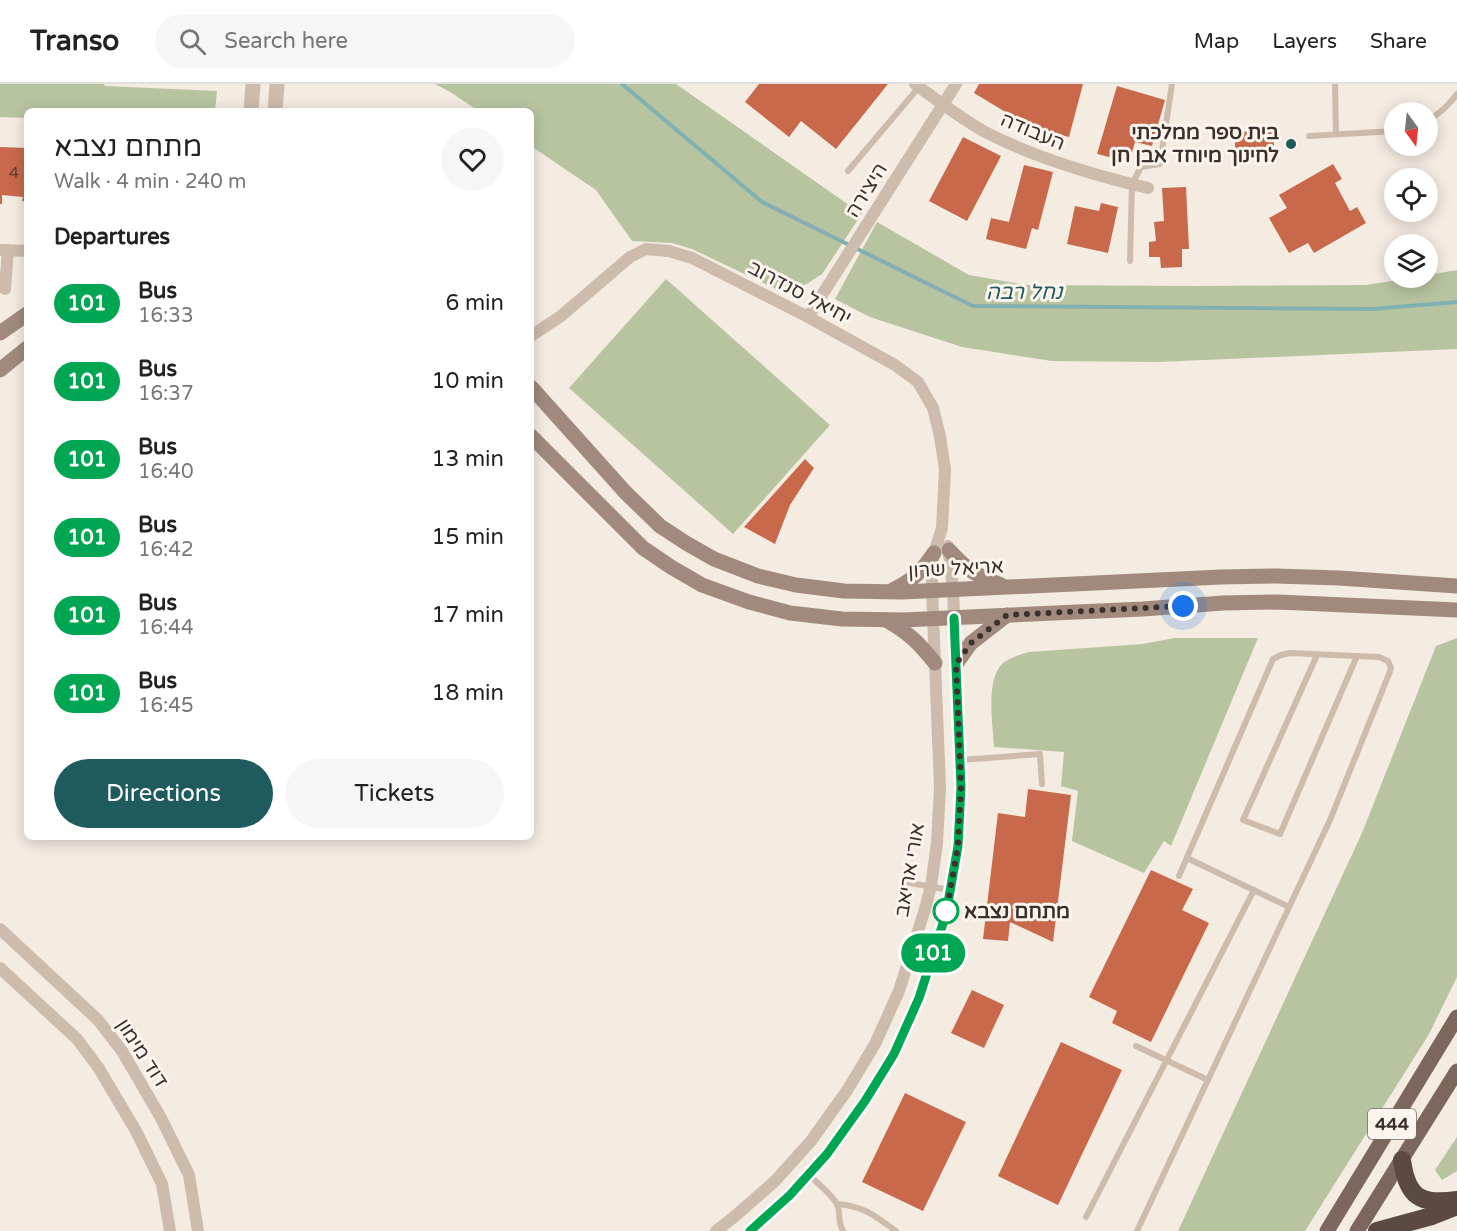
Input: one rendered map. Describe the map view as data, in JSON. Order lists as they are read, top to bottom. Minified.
{"streets":{"main road":["אריאל שרון","444"],"street":["העבודה","היצירה","יחיאל סנדרוב","אורי אריאב","דוד מימון"]},"crossings":[["העבודה","היצירה"],["היצירה","יחיאל סנדרוב"],["יחיאל סנדרוב","אריאל שרון"],["יחיאל סנדרוב","אורי אריאב"],["אריאל שרון","אורי אריאב"]],"water":["נחל רבה"],"places":["בית ספר ממלכתי לחינוך מיוחד אבן חן","מתחם נצבא"],"lines":["bus line 101"],"house_numbers":["4"],"north":"bottom","page":{"header":"Transo","search":"Search here","nav":["Map","Layers","Share"],"on_map":"101","heading":[["מתחם נצבא","Walk · 4 min · 240 m"],"Departures"],"list":[{"mark":"101","name":"Bus","note":"16:33","value":"6 min"},{"mark":"101","name":"Bus","note":"16:37","value":"10 min"},{"mark":"101","name":"Bus","note":"16:40","value":"13 min"},{"mark":"101","name":"Bus","note":"16:42","value":"15 min"},{"mark":"101","name":"Bus","note":"16:44","value":"17 min"},{"mark":"101","name":"Bus","note":"16:45","value":"18 min"}],"buttons":["Directions","Tickets"]}}
